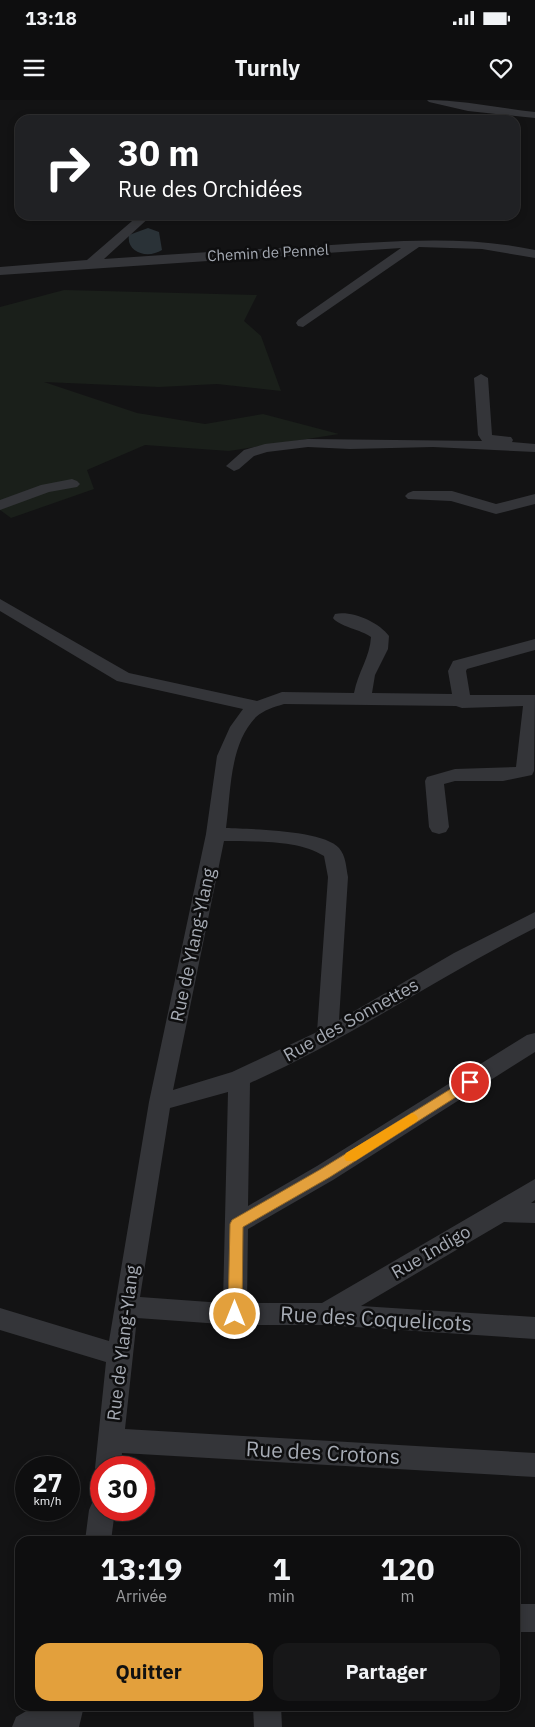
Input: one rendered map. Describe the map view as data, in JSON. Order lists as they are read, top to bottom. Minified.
{"streets":{"street":["Chemin de Pennel","Rue de Ylang-Ylang","Rue des Sonnettes","Rue Indigo","Rue des Coquelicots","Rue des Crotons"]},"crossings":[["Rue de Ylang-Ylang","Rue des Sonnettes"],["Rue de Ylang-Ylang","Rue des Coquelicots"],["Rue de Ylang-Ylang","Rue des Crotons"],["Rue Indigo","Rue des Coquelicots"]],"page":{"status":"13:18","header":"Turnly","turn":["30 m","Rue des Orchidées"],"speed":"27 km/h","limit":"30","eta":["13:19","Arrivée","1","min","120","m"],"buttons":["Quitter","Partager"]}}
